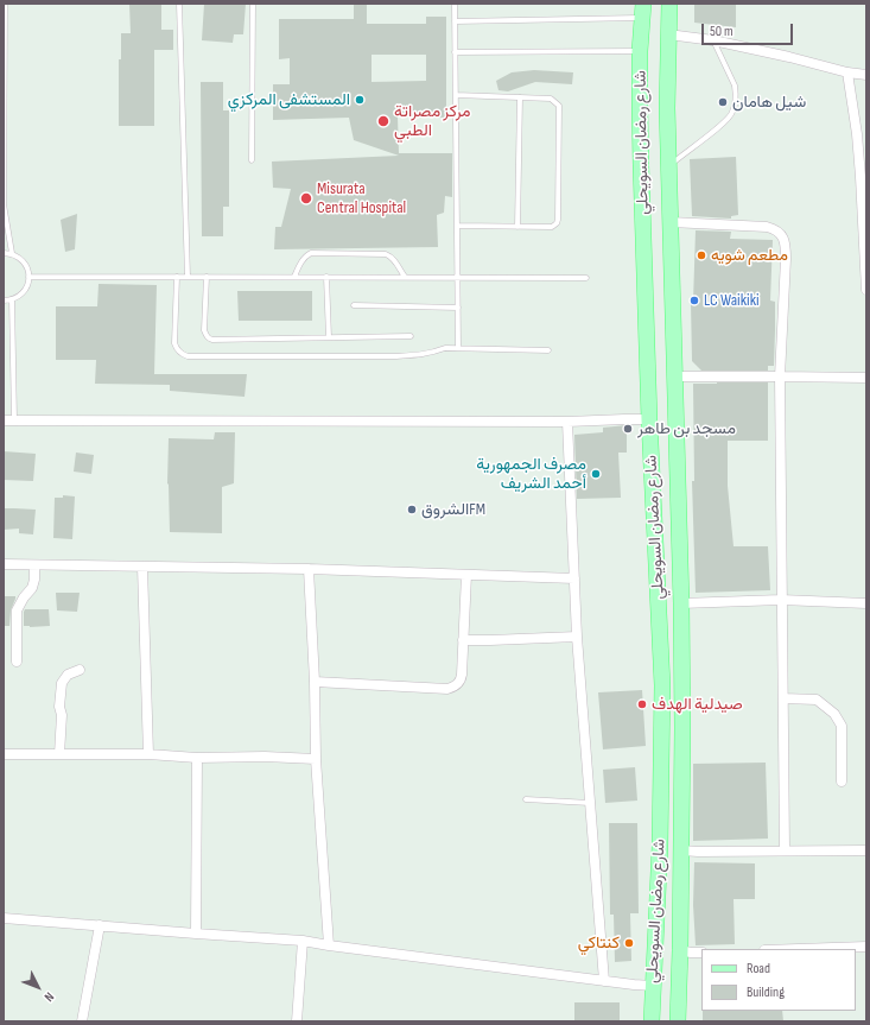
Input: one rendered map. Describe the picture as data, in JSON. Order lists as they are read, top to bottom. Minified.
{"streets":{"main road":["شارع رمضان السويحلي"]},"places":["المستشفى المركزي","شيل هامان","مركز مصراتة الطبي","Misurata Central Hospital","مطعم شويه","LC Waikiki","مسجد بن طاهر","مصرف الجمهورية أحمد الشريف","الشروقFM","صيدلية الهدف","كنتاكي"],"legend":["Road","Building"],"scale_bar":"50 m","north":"bottom right"}
